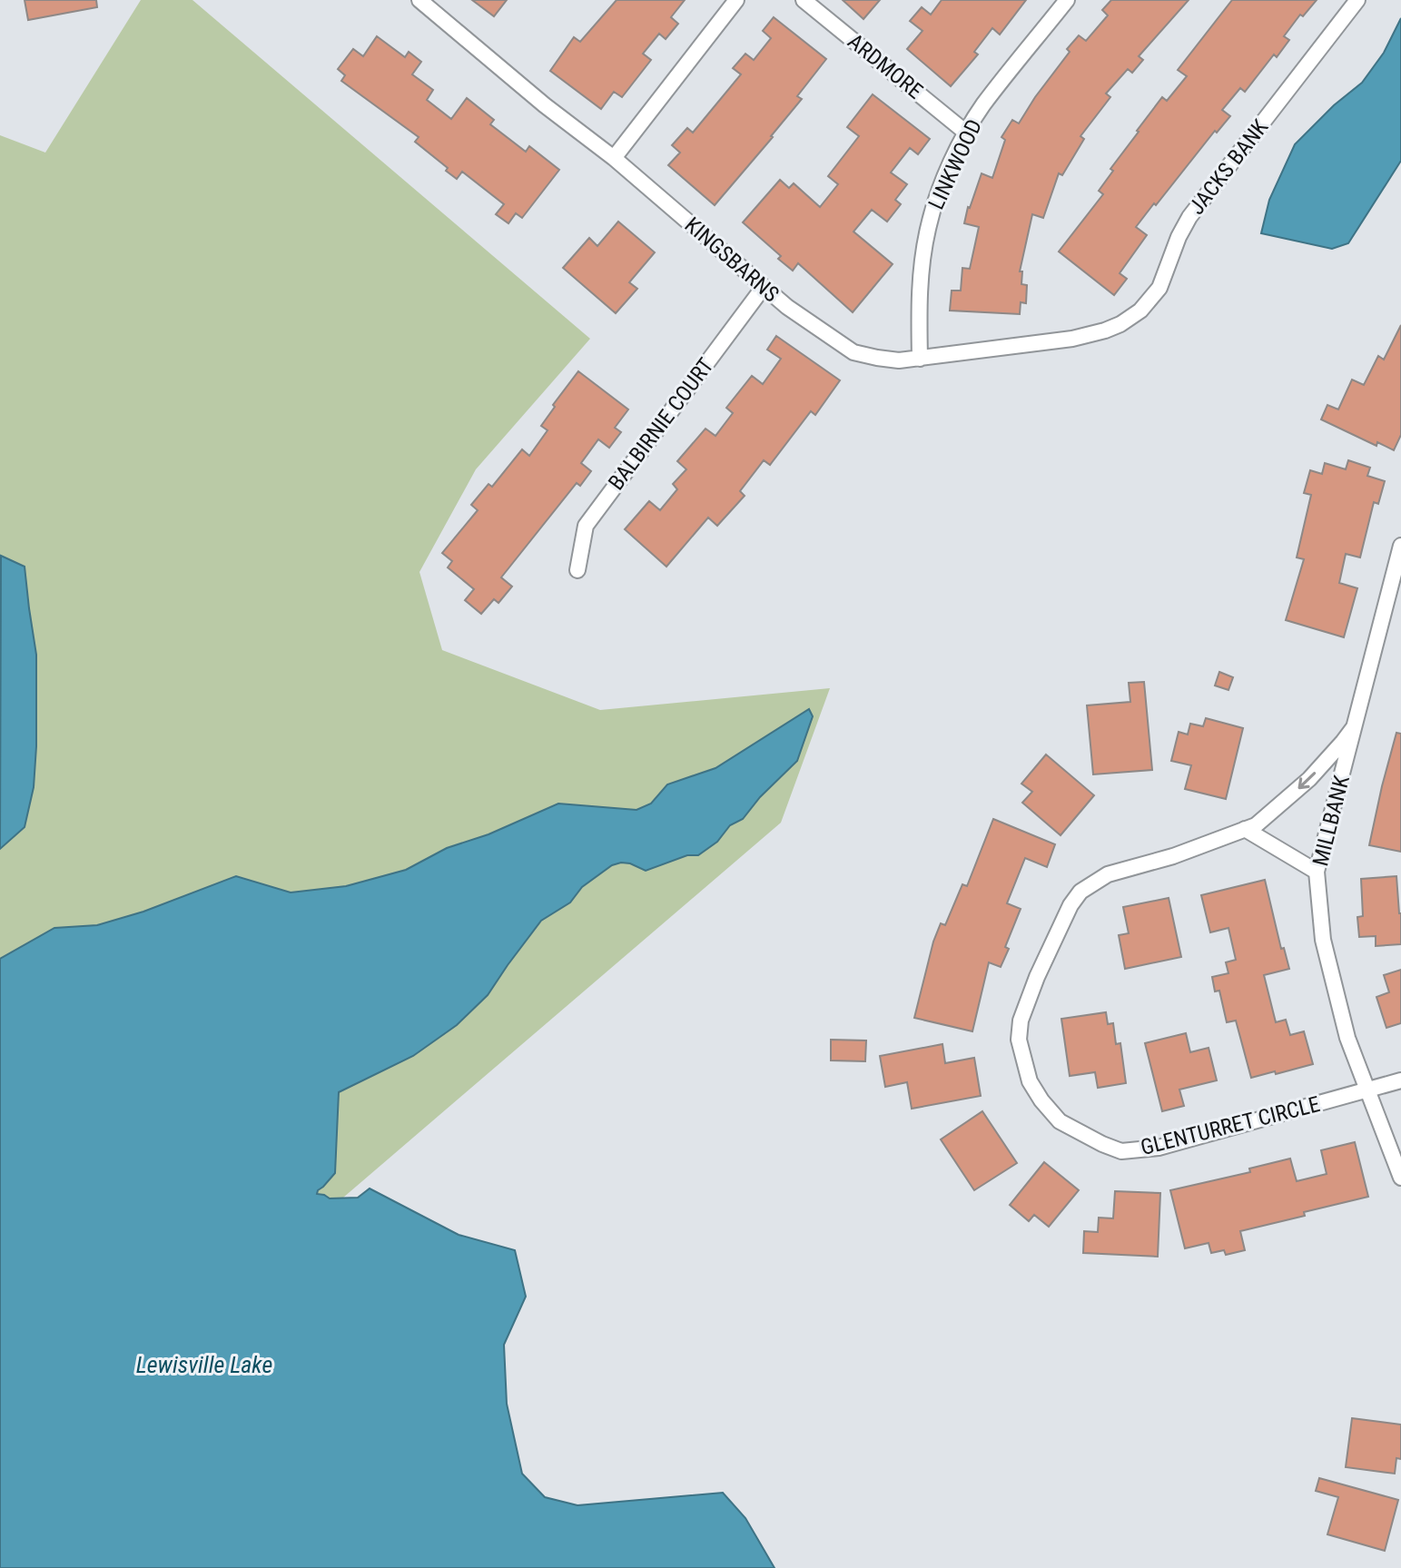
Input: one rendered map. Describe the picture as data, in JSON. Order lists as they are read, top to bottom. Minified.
{"streets":{"street":["ARDMORE","LINKWOOD","JACKS BANK","KINGSBARNS","BALBIRNIE COURT","MILLBANK","GLENTURRET CIRCLE"]},"crossings":[["ARDMORE","LINKWOOD"],["LINKWOOD","KINGSBARNS"],["JACKS BANK","KINGSBARNS"],["KINGSBARNS","BALBIRNIE COURT"],["MILLBANK","GLENTURRET CIRCLE"]],"water":["Lewisville Lake"]}
